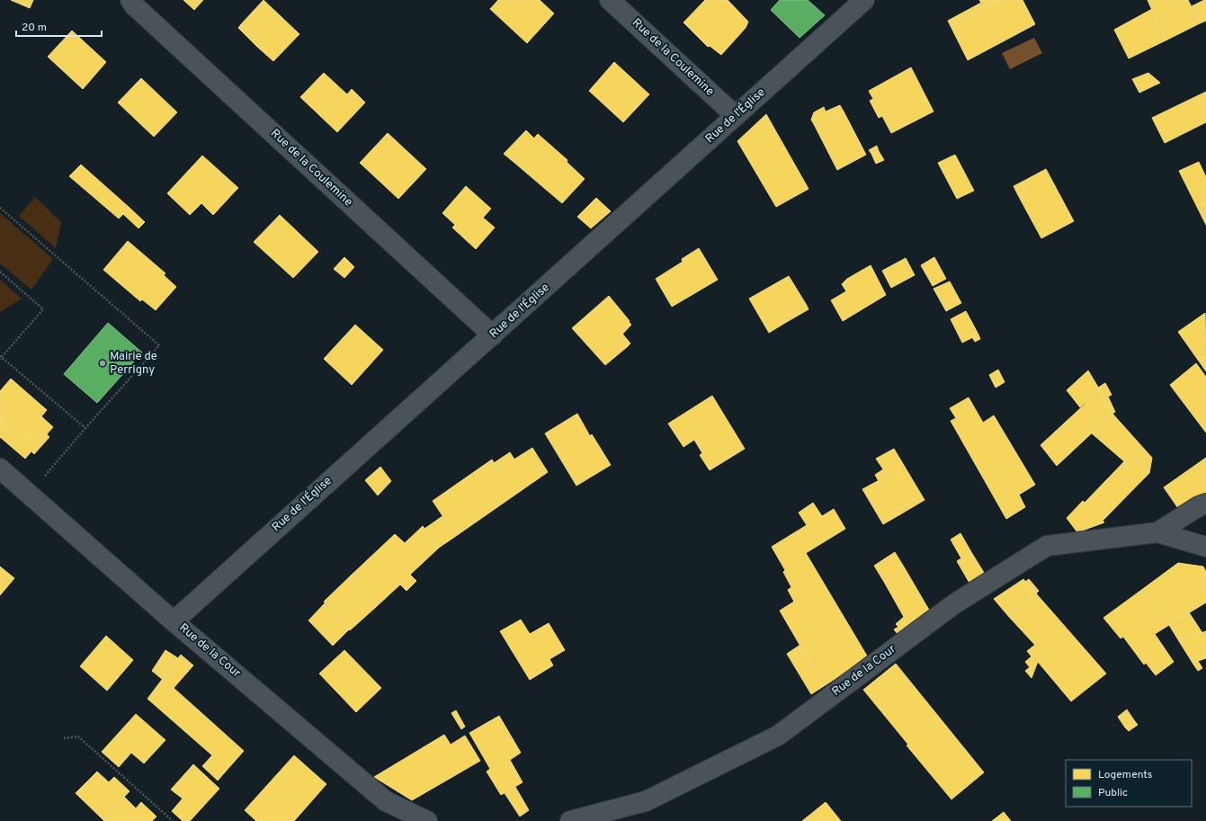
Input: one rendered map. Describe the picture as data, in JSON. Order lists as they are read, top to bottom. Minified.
{"streets":{"street":["Rue de la Coulemine","Rue de l'Église","Rue de la Cour"]},"crossings":[["Rue de la Coulemine","Rue de l'Église"],["Rue de l'Église","Rue de la Cour"]],"places":["Mairie de Perrigny"],"legend":["Logements","Public"],"scale_bar":"20 m"}
